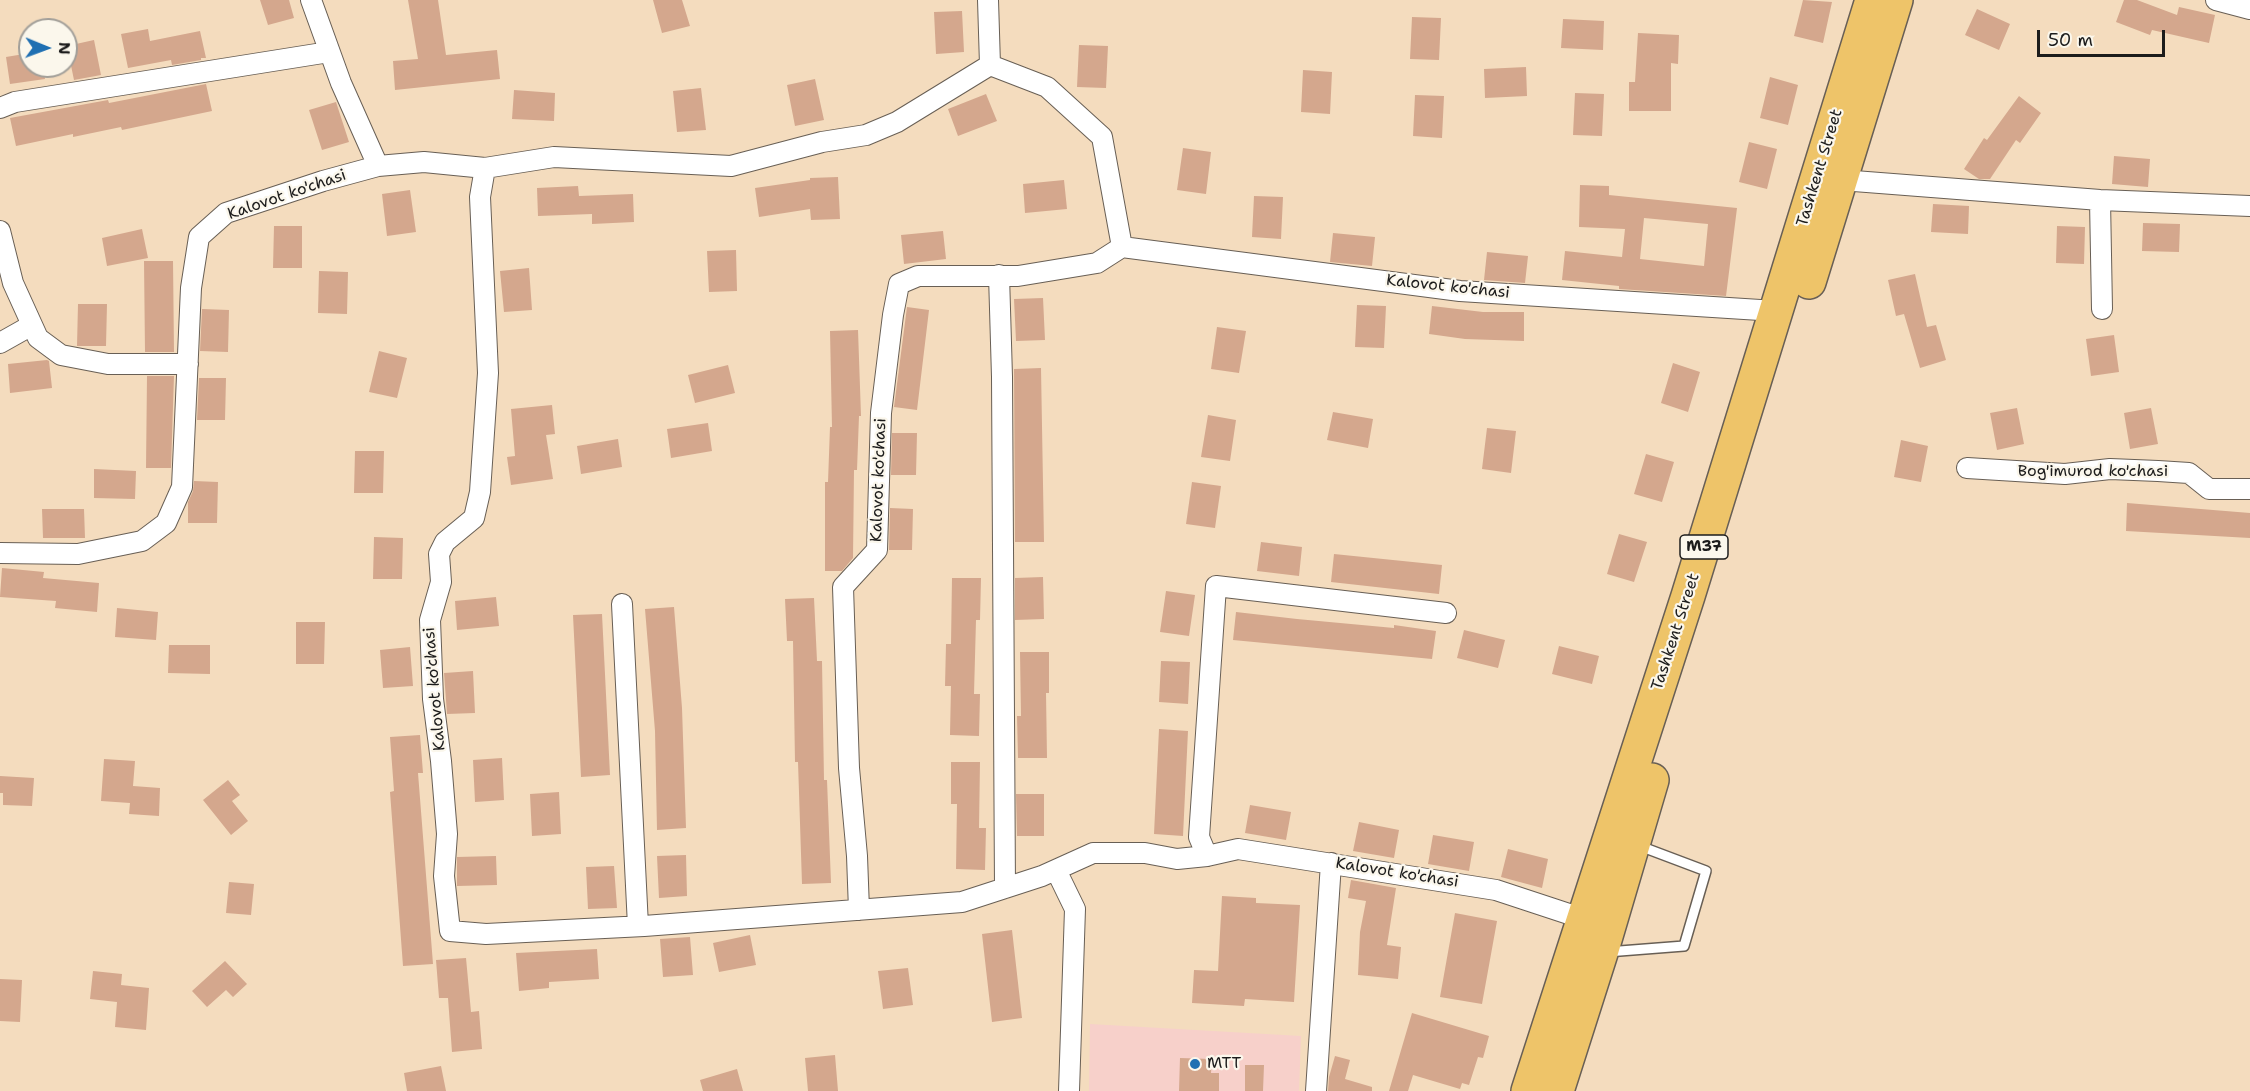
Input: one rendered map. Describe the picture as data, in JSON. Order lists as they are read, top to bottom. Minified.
{"streets":{"highway":["Tashkent Street","M37"],"street":["Kalovot ko'chasi","Bog'imurod ko'chasi"]},"crossings":[["Tashkent Street","Kalovot ko'chasi"]],"places":["MTT"],"scale_bar":"50 m","north":"right"}
